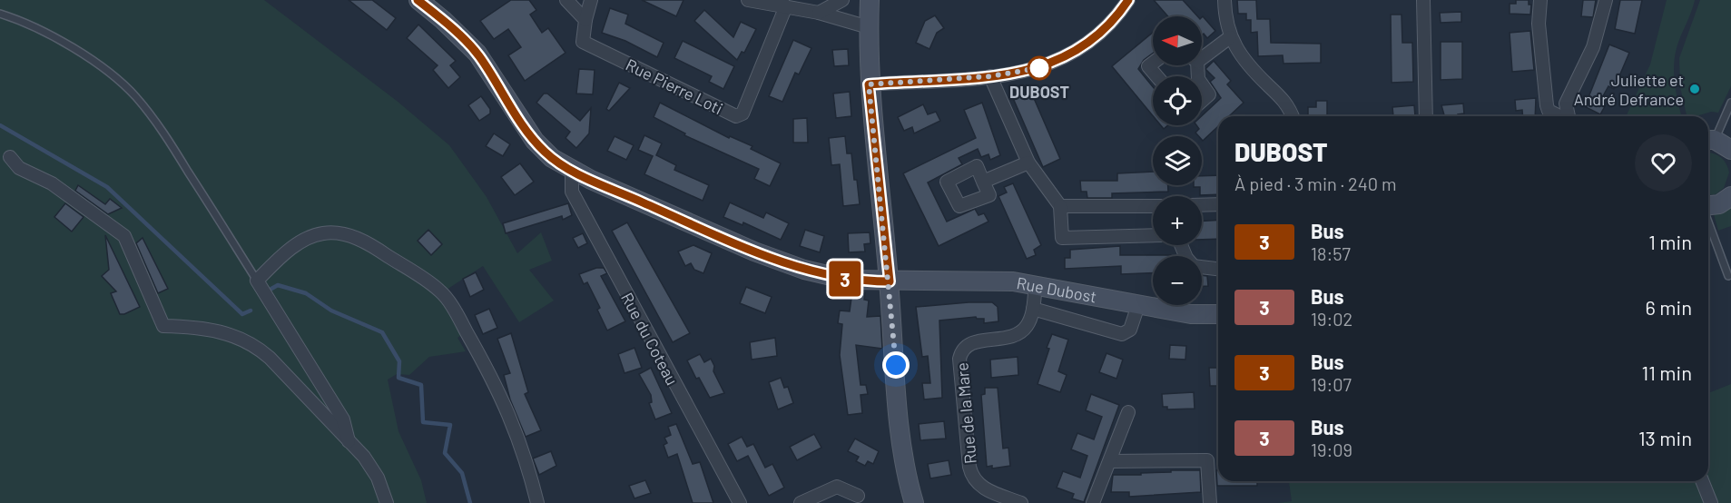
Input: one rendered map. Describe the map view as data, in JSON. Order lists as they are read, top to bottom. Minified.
{"streets":{"main road":["Rue Dubost"],"street":["Rue Pierre Loti","Rue du Coteau","Rue de la Mare"]},"crossings":[["Rue Dubost","Rue du Coteau"],["Rue Dubost","Rue de la Mare"]],"places":["DUBOST","Juliette et André Defrance"],"lines":["bus line 3"],"north":"left","page":{"on_map":"3","map_buttons":["+","−"],"heading":["DUBOST","À pied · 3 min · 240 m"],"list":[{"mark":"3","name":"Bus","note":"18:57","value":"1 min"},{"mark":"3","name":"Bus","note":"19:02","value":"6 min"},{"mark":"3","name":"Bus","note":"19:07","value":"11 min"},{"mark":"3","name":"Bus","note":"19:09","value":"13 min"}]}}
